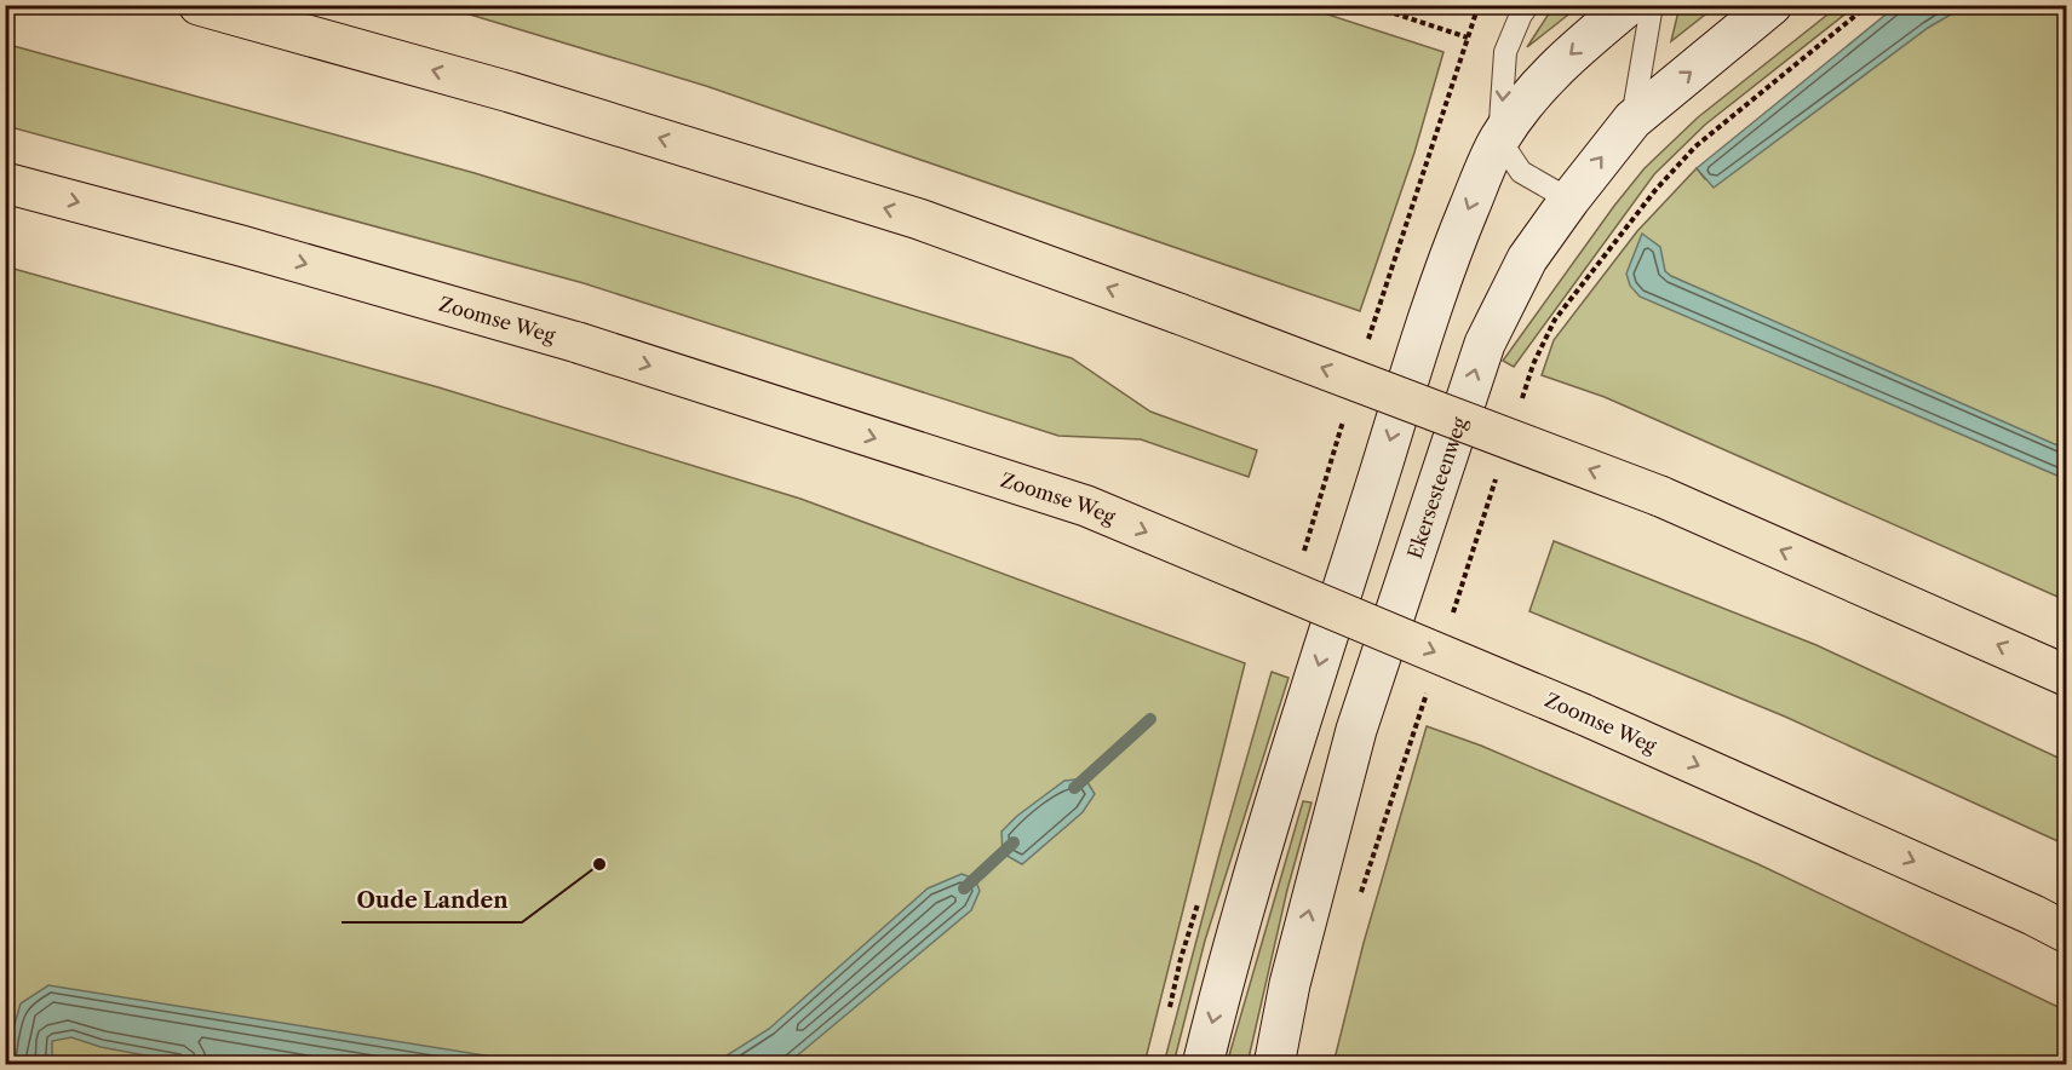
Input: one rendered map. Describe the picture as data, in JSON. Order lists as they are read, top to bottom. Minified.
{"streets":{"highway":["Zoomse Weg"],"main road":["Ekersesteenweg"]},"places":["Oude Landen"]}
